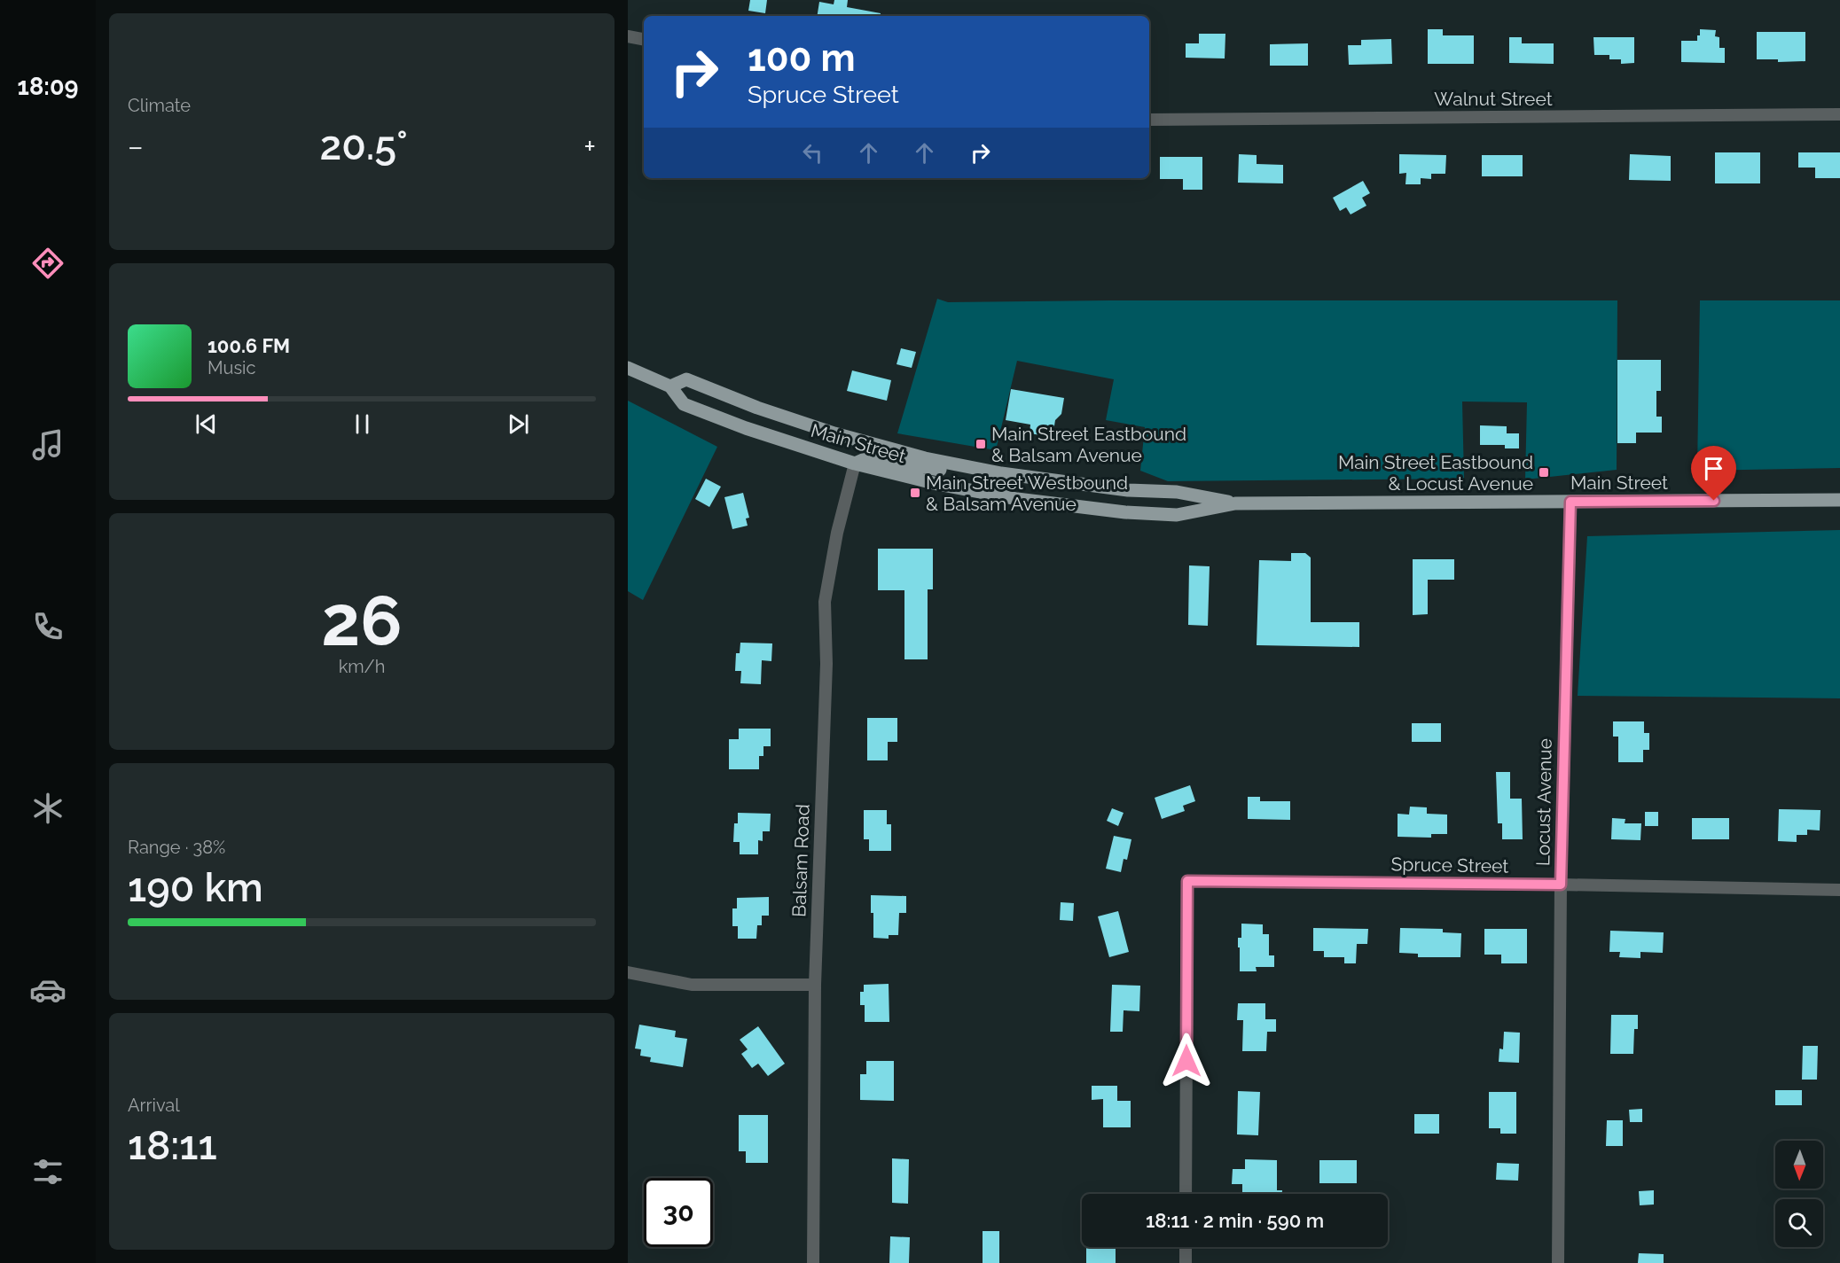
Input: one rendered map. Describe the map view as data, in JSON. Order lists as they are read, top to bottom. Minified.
{"streets":{"main road":["Main Street"],"street":["Walnut Street","Locust Avenue","Balsam Road","Spruce Street"]},"crossings":[["Main Street","Locust Avenue"],["Main Street","Balsam Road"],["Locust Avenue","Spruce Street"]],"places":{"transit":["Main Street Eastbound & Balsam Avenue","Main Street Eastbound & Locust Avenue","Main Street Westbound & Balsam Avenue"]},"north":"bottom","page":{"tabs":"18:09","tile":["Climate",["26","km/h"],["Range · 38%","190 km"],["Arrival","18:11"]],"turn":["100 m","Spruce Street"],"heat":["−","20.5°","+"],"song":["100.6 FM","Music"],"limit":"30","trip":"18:11 · 2 min · 590 m"}}
